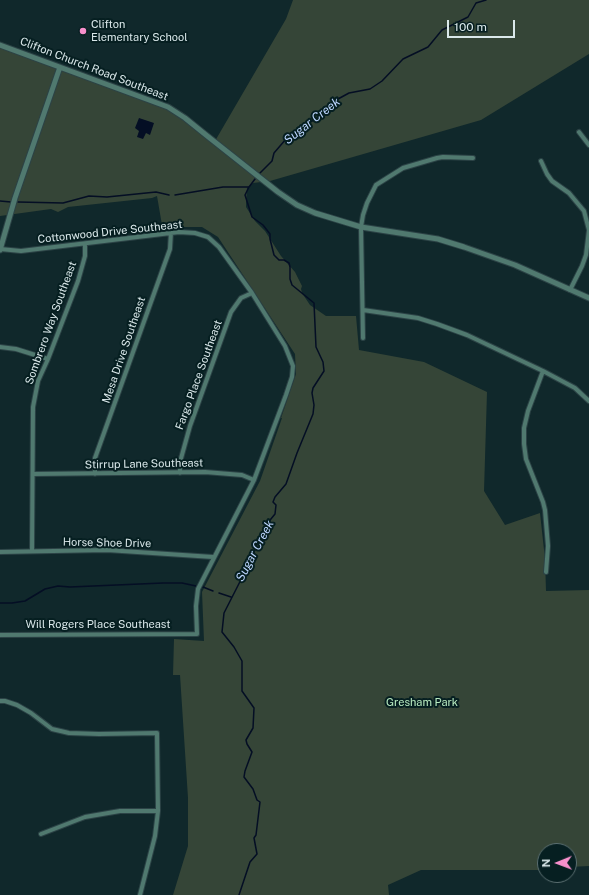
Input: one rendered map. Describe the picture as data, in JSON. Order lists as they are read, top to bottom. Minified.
{"streets":{"street":["Clifton Church Road Southeast","Cottonwood Drive Southeast","Sombrero Way Southeast","Mesa Drive Southeast","Fargo Place Southeast","Stirrup Lane Southeast","Horse Shoe Drive","Will Rogers Place Southeast"]},"crossings":[["Cottonwood Drive Southeast","Sombrero Way Southeast"],["Cottonwood Drive Southeast","Mesa Drive Southeast"],["Cottonwood Drive Southeast","Fargo Place Southeast"],["Cottonwood Drive Southeast","Stirrup Lane Southeast"],["Cottonwood Drive Southeast","Horse Shoe Drive"],["Cottonwood Drive Southeast","Will Rogers Place Southeast"],["Sombrero Way Southeast","Stirrup Lane Southeast"],["Sombrero Way Southeast","Horse Shoe Drive"],["Mesa Drive Southeast","Stirrup Lane Southeast"],["Fargo Place Southeast","Stirrup Lane Southeast"]],"water":["Sugar Creek"],"parks":["Gresham Park"],"places":["Clifton Elementary School"],"scale_bar":"100 m","north":"left"}
